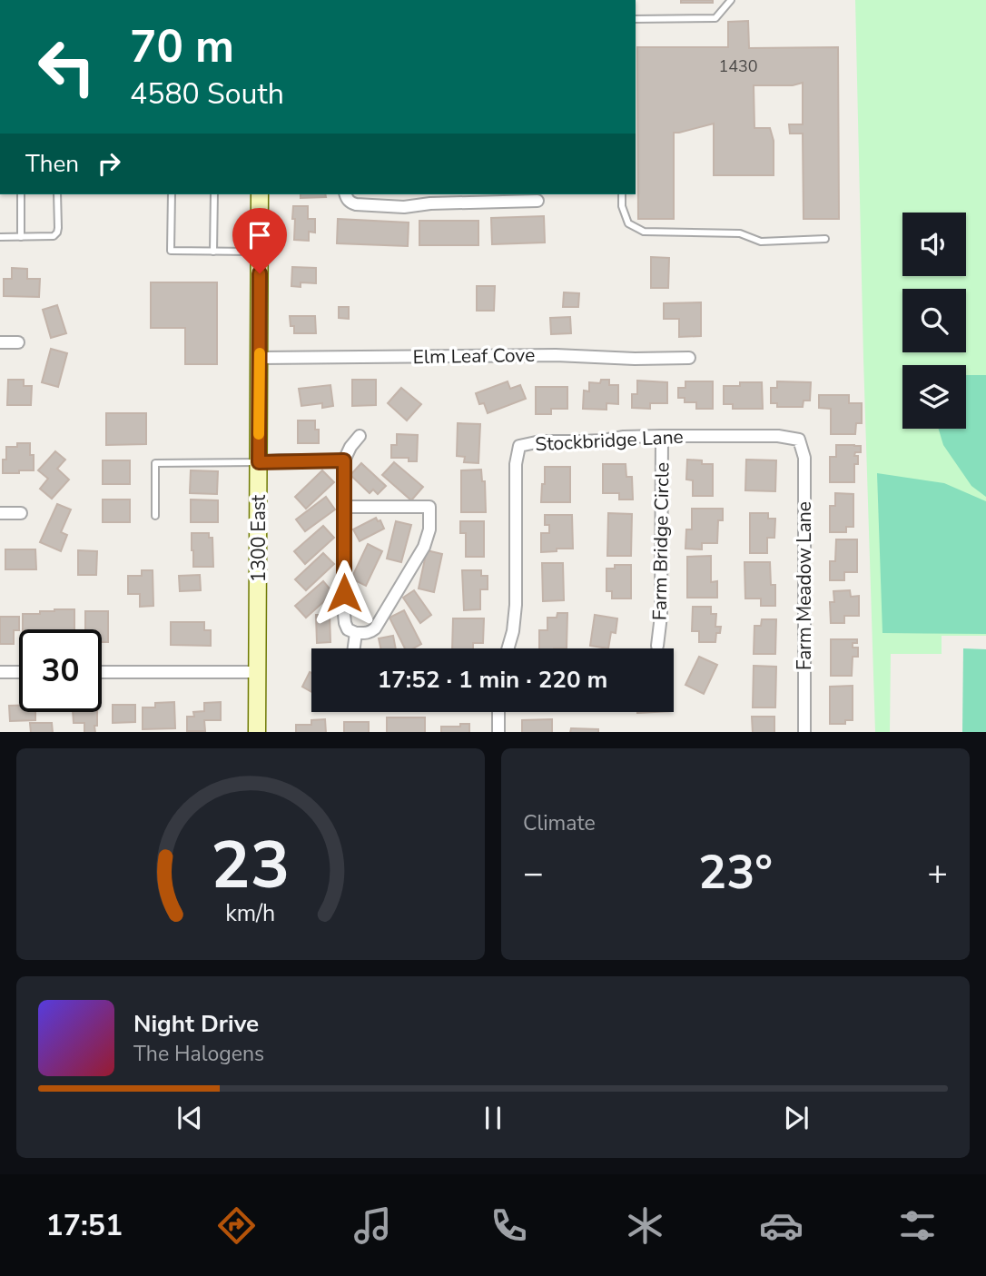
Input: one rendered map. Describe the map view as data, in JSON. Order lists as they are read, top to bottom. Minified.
{"streets":{"main road":["1300 East"],"street":["Elm Leaf Cove","Stockbridge Lane","Farm Bridge Circle","Farm Meadow Lane"]},"crossings":[["Elm Leaf Cove","1300 East"],["Stockbridge Lane","Farm Bridge Circle"],["Stockbridge Lane","Farm Meadow Lane"]],"house_numbers":["1430"],"page":{"turn":["70 m","4580 South"],"then":"Then","limit":"30","trip":"17:52 · 1 min · 220 m","tile":"Climate","heat":["−","23°","+"],"song":["Night Drive","The Halogens"],"tabs":"17:51","gauge":["23","km/h"]}}
